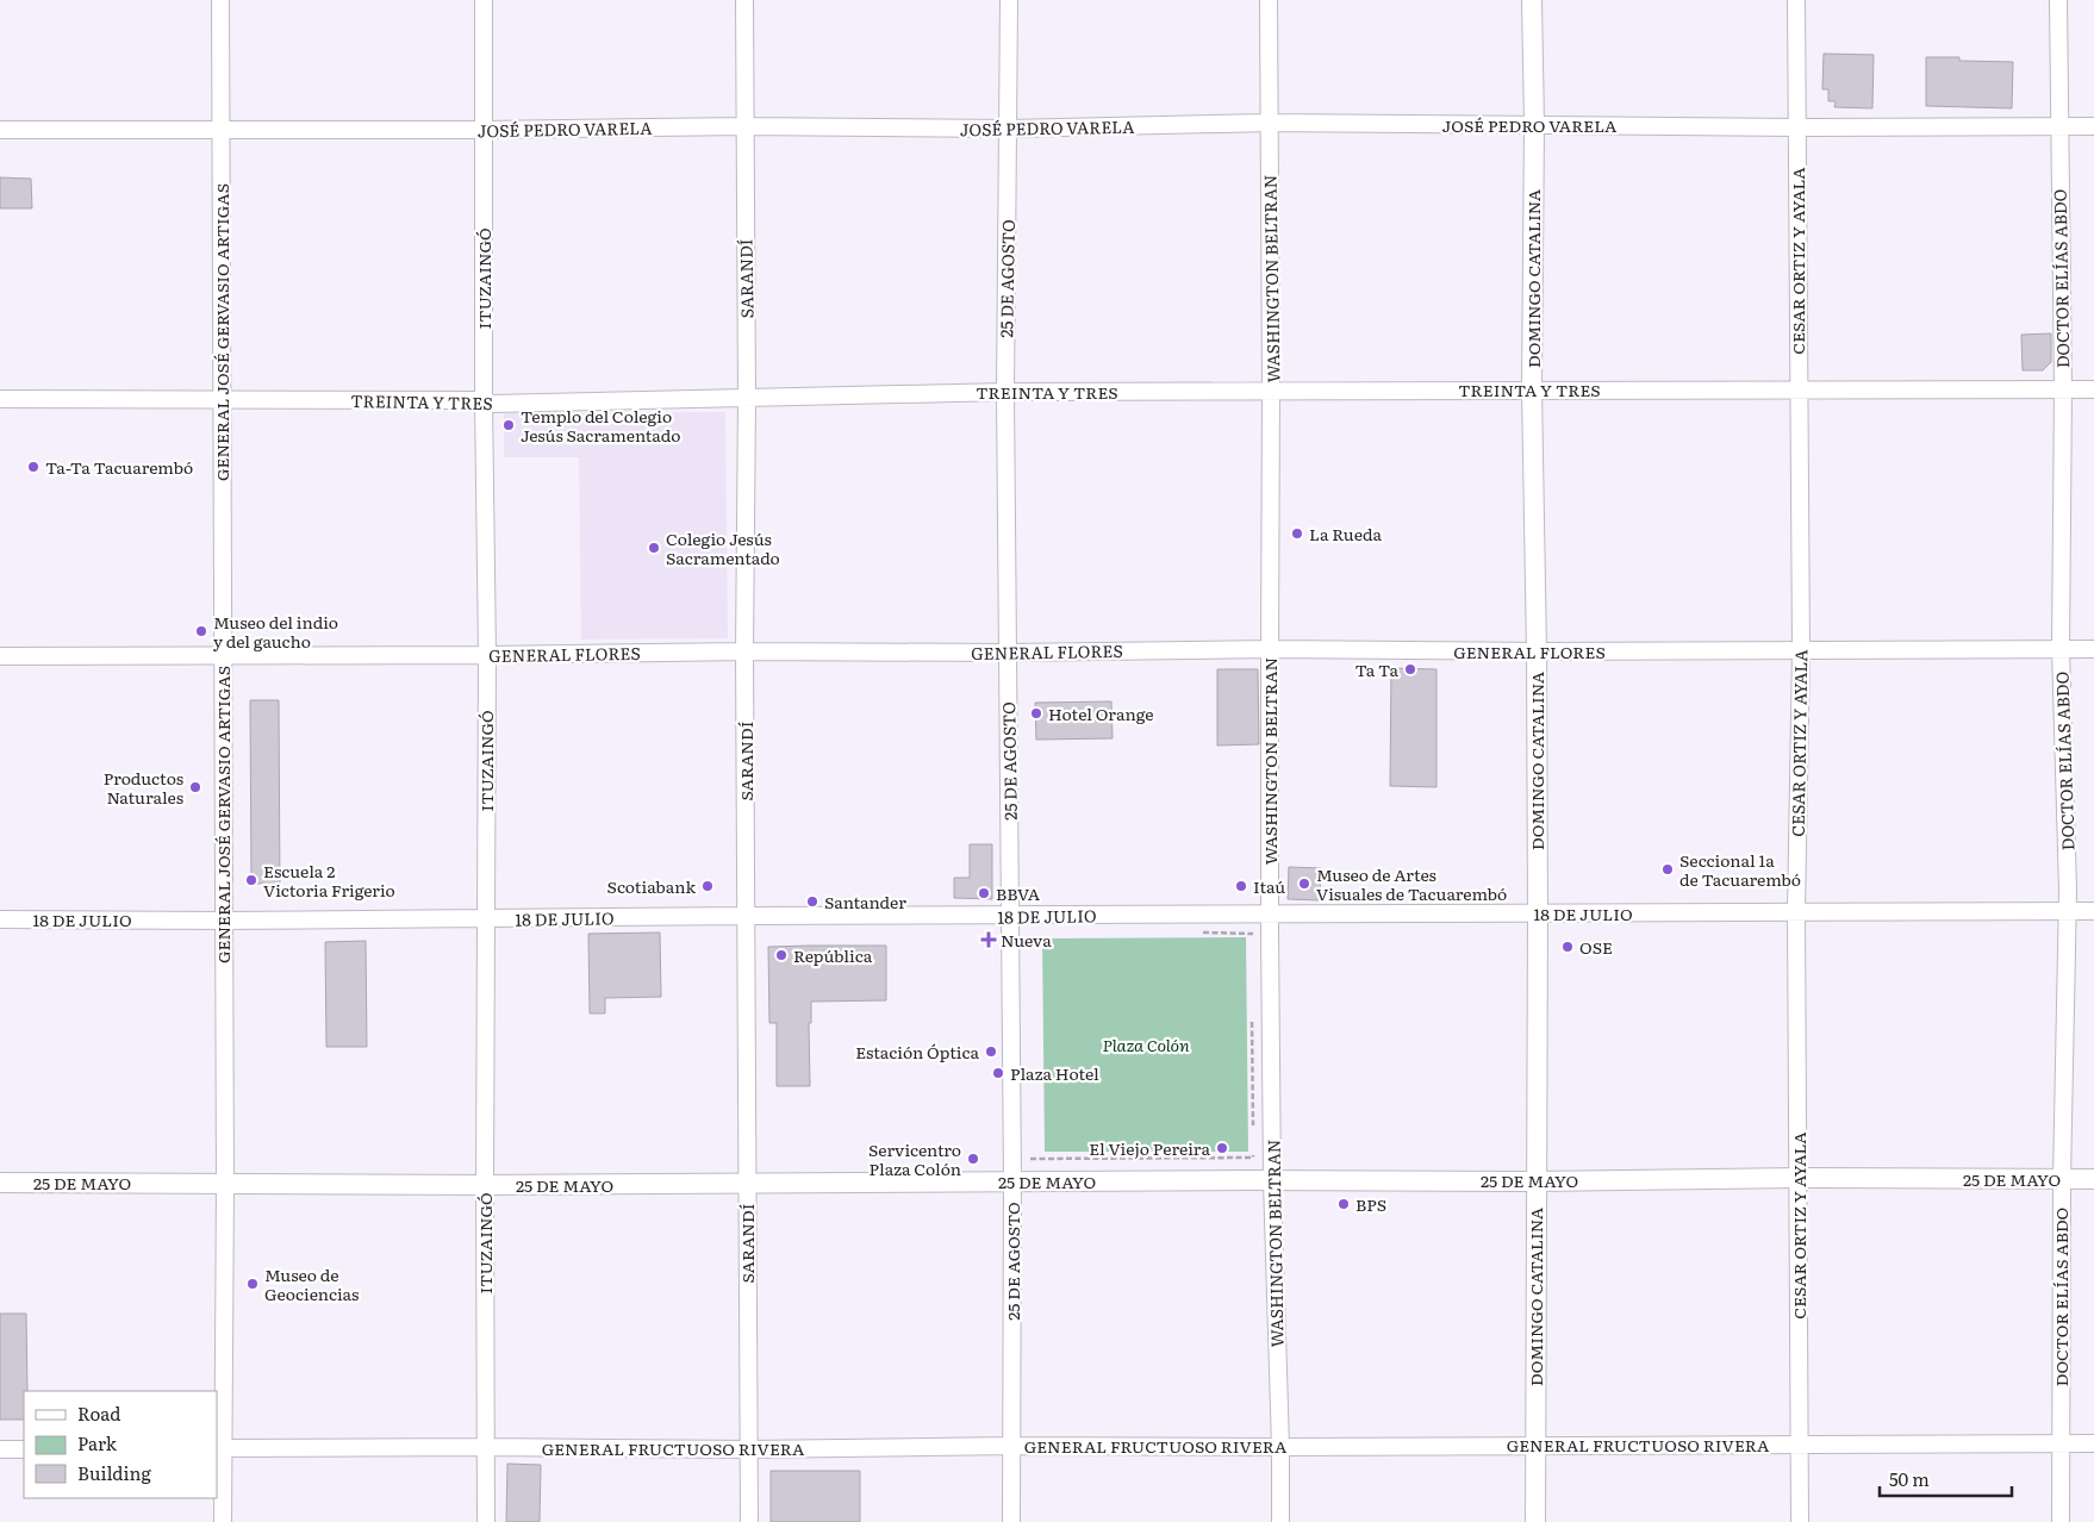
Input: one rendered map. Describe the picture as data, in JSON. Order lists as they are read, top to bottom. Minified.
{"streets":{"street":["JOSÉ PEDRO VARELA","CESAR ORTIZ Y AYALA","ITUZAINGÓ","SARANDÍ","25 DE AGOSTO","WASHINGTON BELTRAN","DOMINGO CATALINA","DOCTOR ELÍAS ABDO","GENERAL JOSÉ GERVASIO ARTIGAS","TREINTA Y TRES","GENERAL FLORES","18 DE JULIO","25 DE MAYO","GENERAL FRUCTUOSO RIVERA"]},"crossings":[["JOSÉ PEDRO VARELA","CESAR ORTIZ Y AYALA"],["JOSÉ PEDRO VARELA","ITUZAINGÓ"],["JOSÉ PEDRO VARELA","SARANDÍ"],["JOSÉ PEDRO VARELA","25 DE AGOSTO"],["JOSÉ PEDRO VARELA","WASHINGTON BELTRAN"],["JOSÉ PEDRO VARELA","DOMINGO CATALINA"],["JOSÉ PEDRO VARELA","DOCTOR ELÍAS ABDO"],["JOSÉ PEDRO VARELA","GENERAL JOSÉ GERVASIO ARTIGAS"],["CESAR ORTIZ Y AYALA","TREINTA Y TRES"],["CESAR ORTIZ Y AYALA","GENERAL FLORES"],["CESAR ORTIZ Y AYALA","18 DE JULIO"],["CESAR ORTIZ Y AYALA","25 DE MAYO"],["CESAR ORTIZ Y AYALA","GENERAL FRUCTUOSO RIVERA"],["ITUZAINGÓ","TREINTA Y TRES"],["ITUZAINGÓ","GENERAL FLORES"],["ITUZAINGÓ","18 DE JULIO"],["ITUZAINGÓ","25 DE MAYO"],["ITUZAINGÓ","GENERAL FRUCTUOSO RIVERA"],["SARANDÍ","TREINTA Y TRES"],["SARANDÍ","GENERAL FLORES"],["SARANDÍ","18 DE JULIO"],["SARANDÍ","25 DE MAYO"],["SARANDÍ","GENERAL FRUCTUOSO RIVERA"],["25 DE AGOSTO","TREINTA Y TRES"],["25 DE AGOSTO","GENERAL FLORES"],["25 DE AGOSTO","18 DE JULIO"],["25 DE AGOSTO","25 DE MAYO"],["25 DE AGOSTO","GENERAL FRUCTUOSO RIVERA"],["WASHINGTON BELTRAN","TREINTA Y TRES"],["WASHINGTON BELTRAN","GENERAL FLORES"],["WASHINGTON BELTRAN","18 DE JULIO"],["WASHINGTON BELTRAN","25 DE MAYO"],["WASHINGTON BELTRAN","GENERAL FRUCTUOSO RIVERA"],["DOMINGO CATALINA","TREINTA Y TRES"],["DOMINGO CATALINA","GENERAL FLORES"],["DOMINGO CATALINA","18 DE JULIO"],["DOMINGO CATALINA","25 DE MAYO"],["DOMINGO CATALINA","GENERAL FRUCTUOSO RIVERA"],["DOCTOR ELÍAS ABDO","TREINTA Y TRES"],["DOCTOR ELÍAS ABDO","GENERAL FLORES"],["DOCTOR ELÍAS ABDO","18 DE JULIO"],["DOCTOR ELÍAS ABDO","25 DE MAYO"],["DOCTOR ELÍAS ABDO","GENERAL FRUCTUOSO RIVERA"],["GENERAL JOSÉ GERVASIO ARTIGAS","TREINTA Y TRES"],["GENERAL JOSÉ GERVASIO ARTIGAS","GENERAL FLORES"],["GENERAL JOSÉ GERVASIO ARTIGAS","18 DE JULIO"],["GENERAL JOSÉ GERVASIO ARTIGAS","25 DE MAYO"],["GENERAL JOSÉ GERVASIO ARTIGAS","GENERAL FRUCTUOSO RIVERA"]],"parks":["Plaza Colón"],"places":{"other":["Templo del Colegio Jesús Sacramentado","Ta-Ta Tacuarembó","La Rueda","Colegio Jesús Sacramentado","Museo del indio y del gaucho","Ta Ta","Hotel Orange","Productos Naturales","Seccional 1a de Tacuarembó","Escuela 2 Victoria Frigerio","Museo de Artes Visuales de Tacuarembó","Scotiabank","Itaú","BBVA","Santander","OSE","República","Estación Óptica","Plaza Hotel","El Viejo Pereira","Servicentro Plaza Colón","BPS","Museo de Geociencias"],"health":["Nueva"]},"legend":["Road","Park","Building"],"scale_bar":"50 m"}
